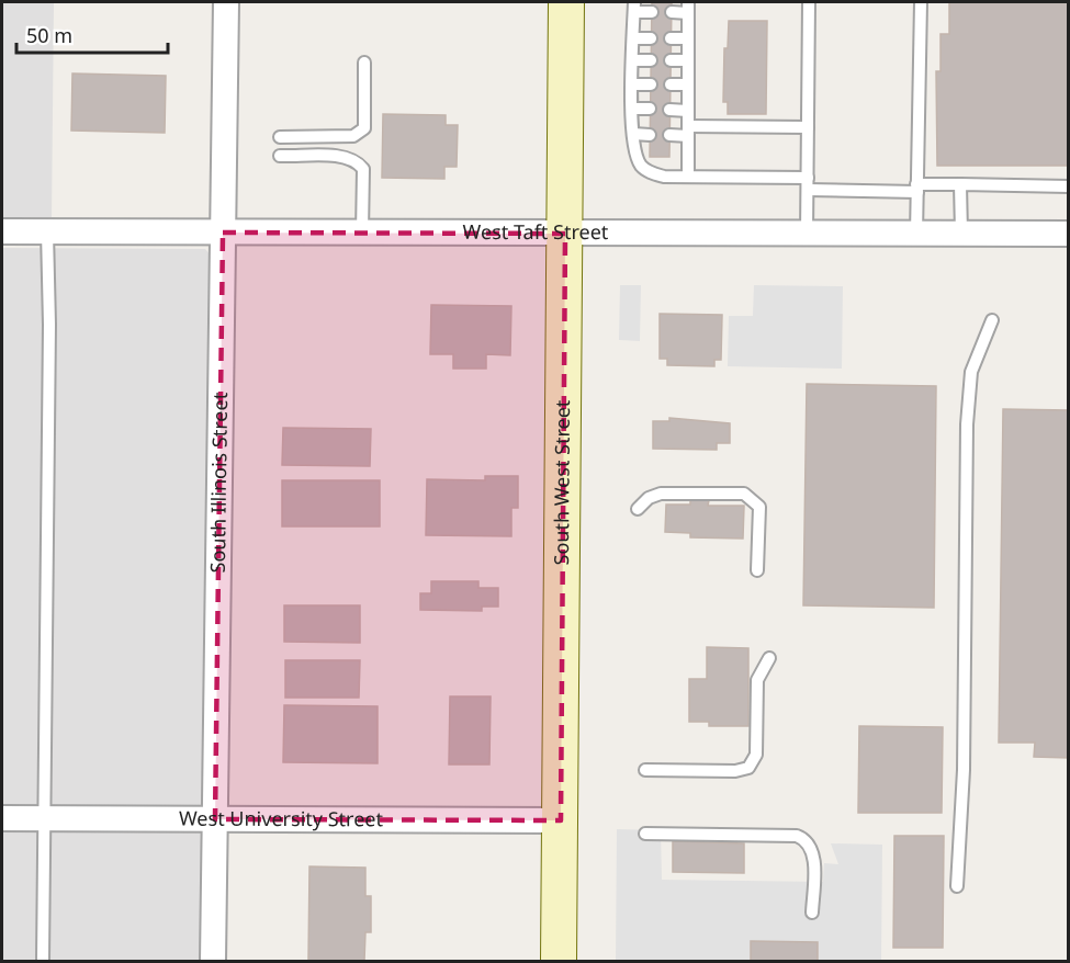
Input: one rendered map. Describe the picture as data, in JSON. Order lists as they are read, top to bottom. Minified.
{"streets":{"main road":["South West Street"],"street":["West Taft Street","South Illinois Street","West University Street"]},"crossings":[["West Taft Street","South Illinois Street"],["West Taft Street","South West Street"],["South Illinois Street","West University Street"],["South West Street","West University Street"]],"scale_bar":"50 m"}
